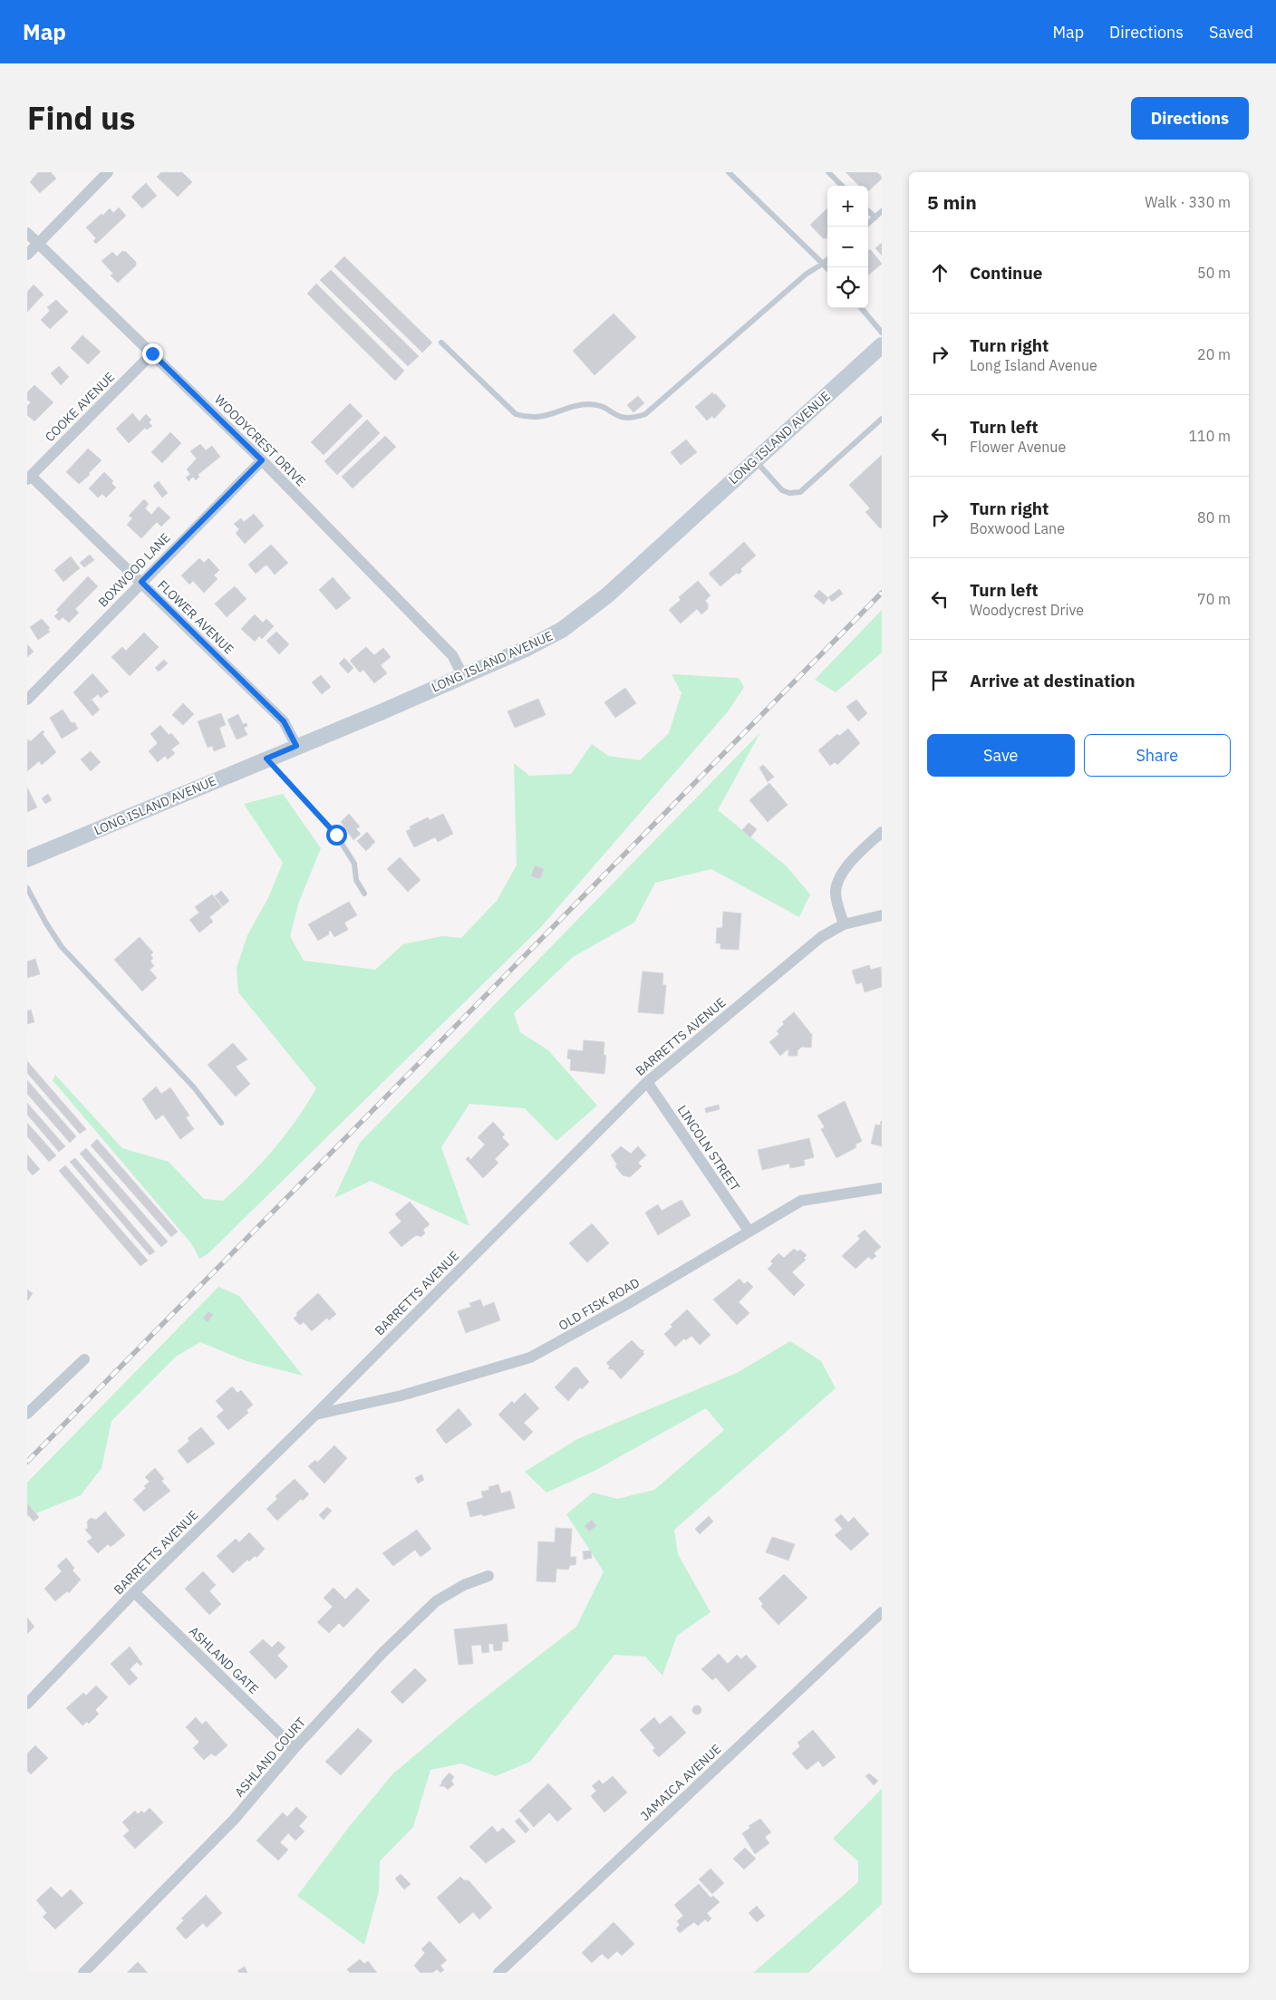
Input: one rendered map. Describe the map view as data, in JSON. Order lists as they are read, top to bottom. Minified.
{"streets":{"street":["COOKE AVENUE","LONG ISLAND AVENUE","WOODYCREST DRIVE","BOXWOOD LANE","FLOWER AVENUE","BARRETTS AVENUE","LINCOLN STREET","OLD FISK ROAD","ASHLAND GATE","ASHLAND COURT","JAMAICA AVENUE"]},"crossings":[["COOKE AVENUE","WOODYCREST DRIVE"],["COOKE AVENUE","FLOWER AVENUE"],["LONG ISLAND AVENUE","WOODYCREST DRIVE"],["LONG ISLAND AVENUE","FLOWER AVENUE"],["WOODYCREST DRIVE","BOXWOOD LANE"],["BOXWOOD LANE","FLOWER AVENUE"],["BARRETTS AVENUE","LINCOLN STREET"],["BARRETTS AVENUE","OLD FISK ROAD"],["BARRETTS AVENUE","ASHLAND GATE"],["LINCOLN STREET","OLD FISK ROAD"],["ASHLAND GATE","ASHLAND COURT"]],"page":{"header":"Map","nav":["Map","Directions","Saved"],"title":"Find us","buttons":["Directions",["Save","Share"]],"heading":["5 min","Walk · 330 m"],"map_buttons":["+","−"],"list":[["Continue","50 m"],["Turn right","Long Island Avenue","20 m"],["Turn left","Flower Avenue","110 m"],["Turn right","Boxwood Lane","80 m"],["Turn left","Woodycrest Drive","70 m"],"Arrive at destination"]}}
